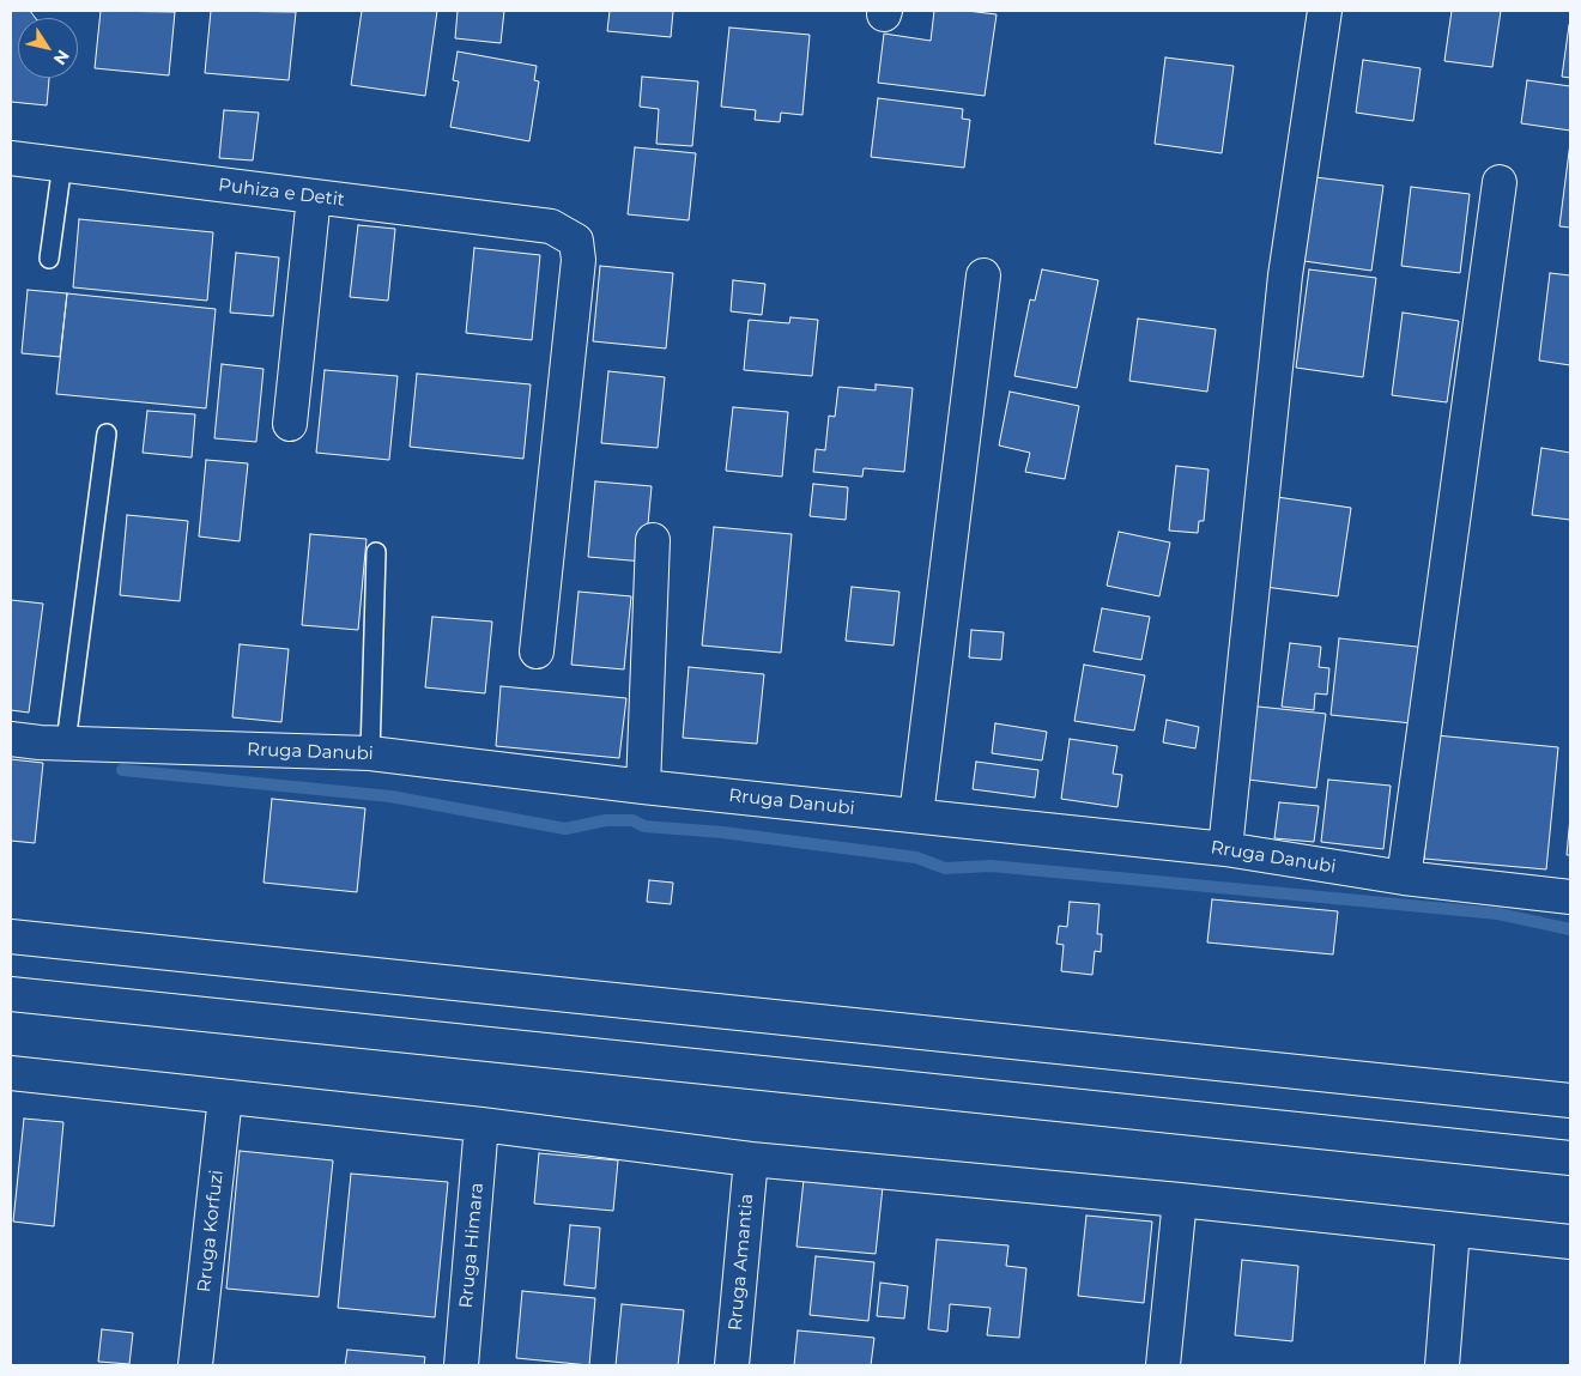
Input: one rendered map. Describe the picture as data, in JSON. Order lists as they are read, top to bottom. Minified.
{"streets":{"street":["Puhiza e Detit","Rruga Danubi","Rruga Korfuzi","Rruga Himara","Rruga Amantia"]},"north":"bottom right"}
